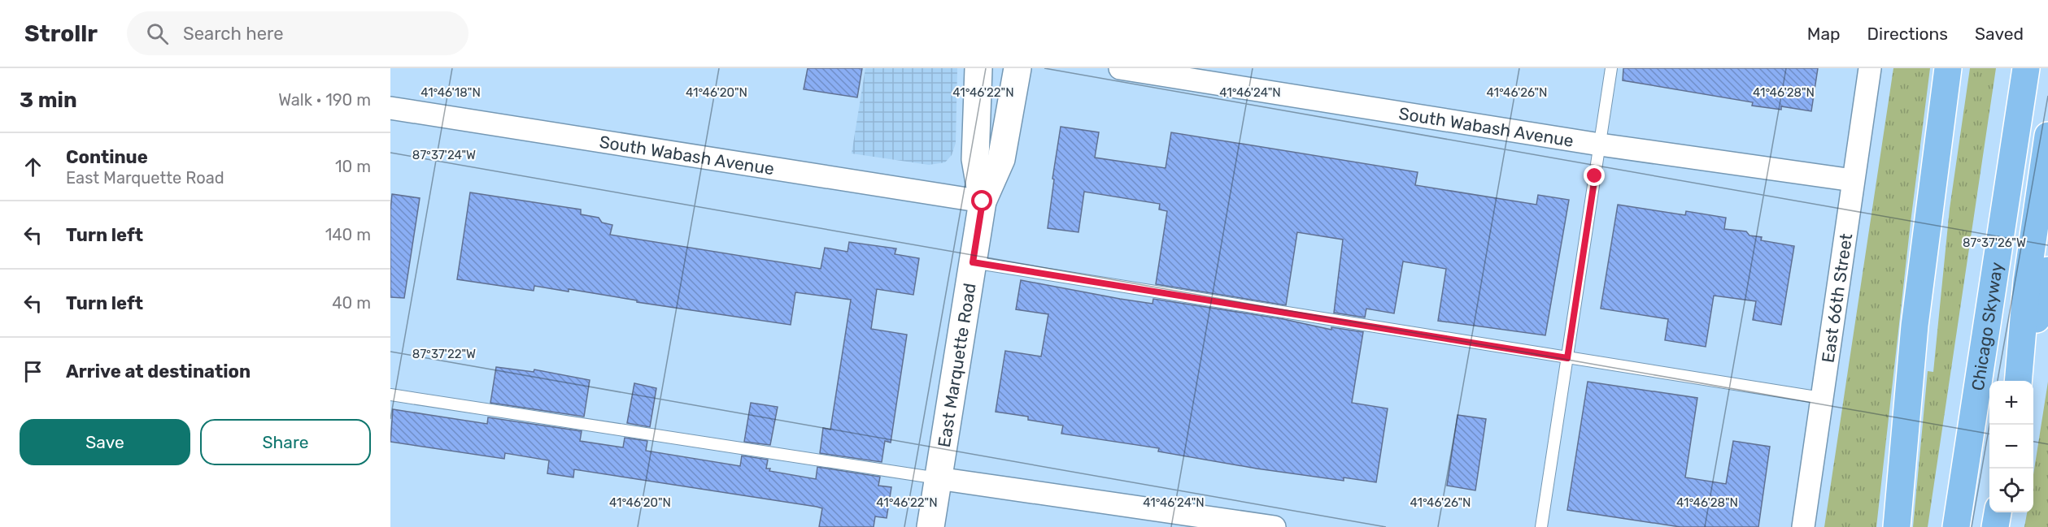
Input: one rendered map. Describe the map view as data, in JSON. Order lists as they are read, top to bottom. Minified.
{"streets":{"highway":["Chicago Skyway"],"street":["South Wabash Avenue","East 66th Street","East Marquette Road"]},"crossings":[["South Wabash Avenue","East 66th Street"],["South Wabash Avenue","East Marquette Road"]],"page":{"header":"Strollr","search":"Search here","nav":["Map","Directions","Saved"],"heading":["3 min","Walk · 190 m"],"list":[["Continue","East Marquette Road","10 m"],["Turn left","140 m"],["Turn left","40 m"],"Arrive at destination"],"map_buttons":["+","−"],"buttons":["Save","Share"]},"coordinates":["41°46'20\"N","41°46'22\"N","41°46'24\"N","41°46'26\"N","41°46'18\"N","41°46'28\"N","87°37'24\"W","87°37'26\"W","87°37'22\"W"]}
